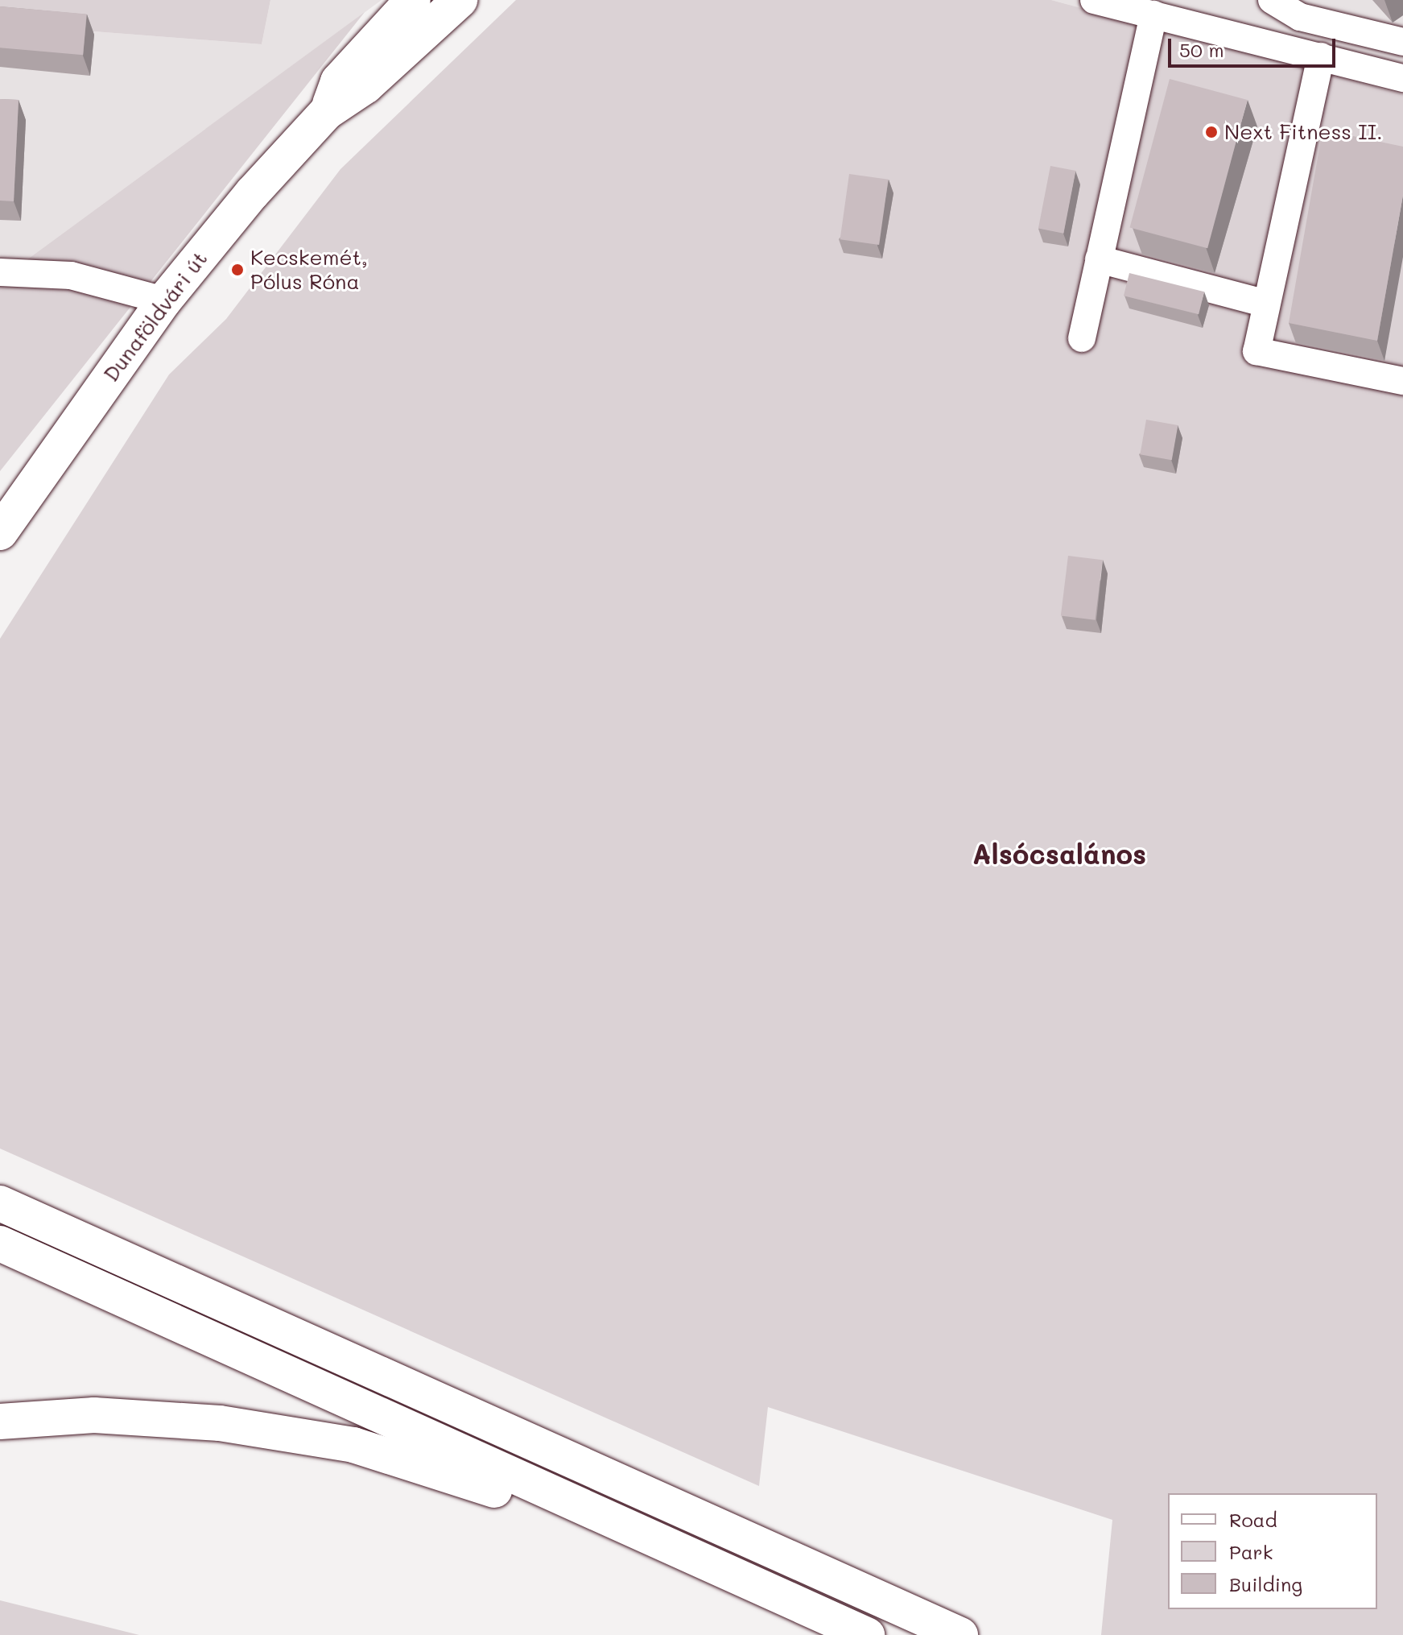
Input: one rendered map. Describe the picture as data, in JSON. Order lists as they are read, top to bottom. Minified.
{"streets":{"main road":["Dunaföldvári út"]},"districts":["Alsócsalános"],"places":["Next Fitness II.","Kecskemét, Pólus Róna"],"legend":["Road","Park","Building"],"scale_bar":"50 m"}
